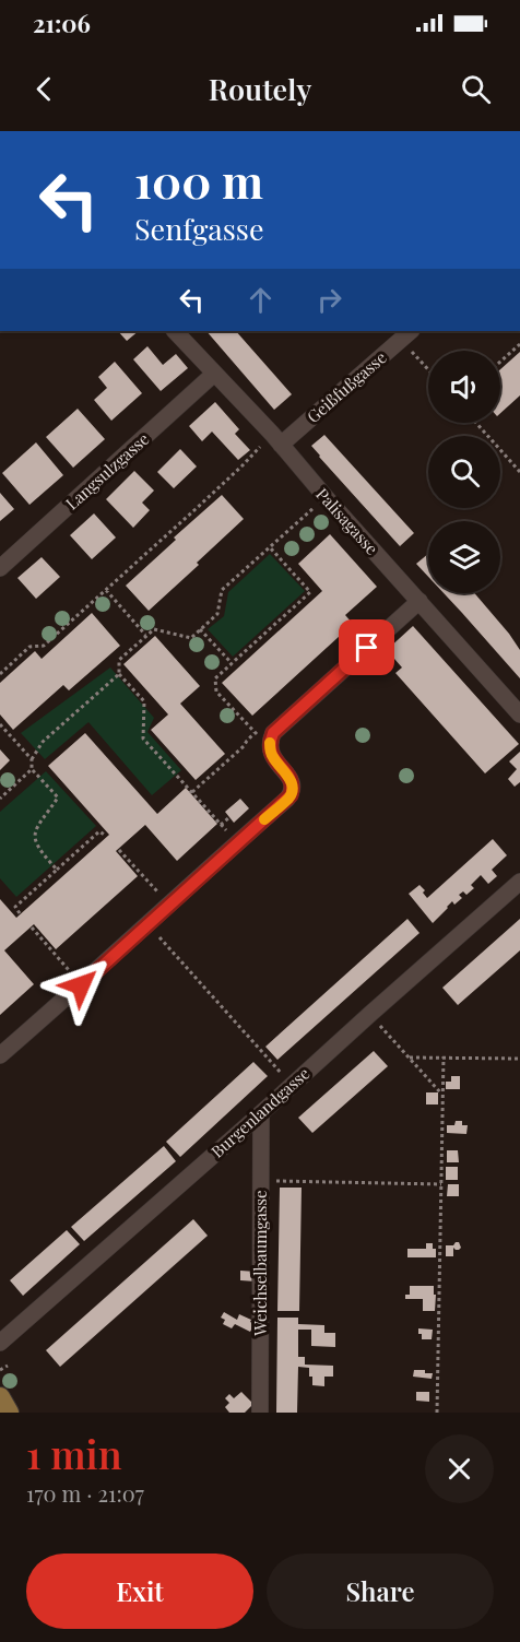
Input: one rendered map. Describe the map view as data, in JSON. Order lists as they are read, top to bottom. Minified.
{"streets":{"street":["Geißfußgasse","Langsulzgasse","Palisagasse","Burgenlandgasse","Weichselbaumgasse"]},"crossings":[["Geißfußgasse","Palisagasse"],["Langsulzgasse","Palisagasse"],["Burgenlandgasse","Weichselbaumgasse"]],"page":{"status":"21:06","header":"Routely","turn":["100 m","Senfgasse"],"heading":["1 min","170 m · 21:07"],"buttons":["Exit","Share"]}}
